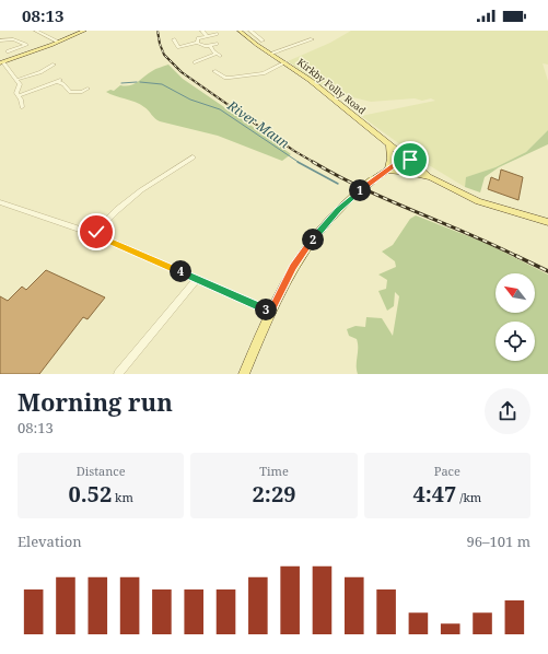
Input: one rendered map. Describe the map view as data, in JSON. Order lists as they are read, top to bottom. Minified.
{"streets":{"main road":["Kirkby Folly Road"]},"water":["River Maun"],"north":"top left","page":{"status":"08:13","pins":["1","2","4","3"],"heading":["Morning run","08:13"],"stats":[["Distance","0.52 km"],["Time","2:29"],["Pace","4:47 /km"]],"chart":["Elevation","96–101 m"]}}
